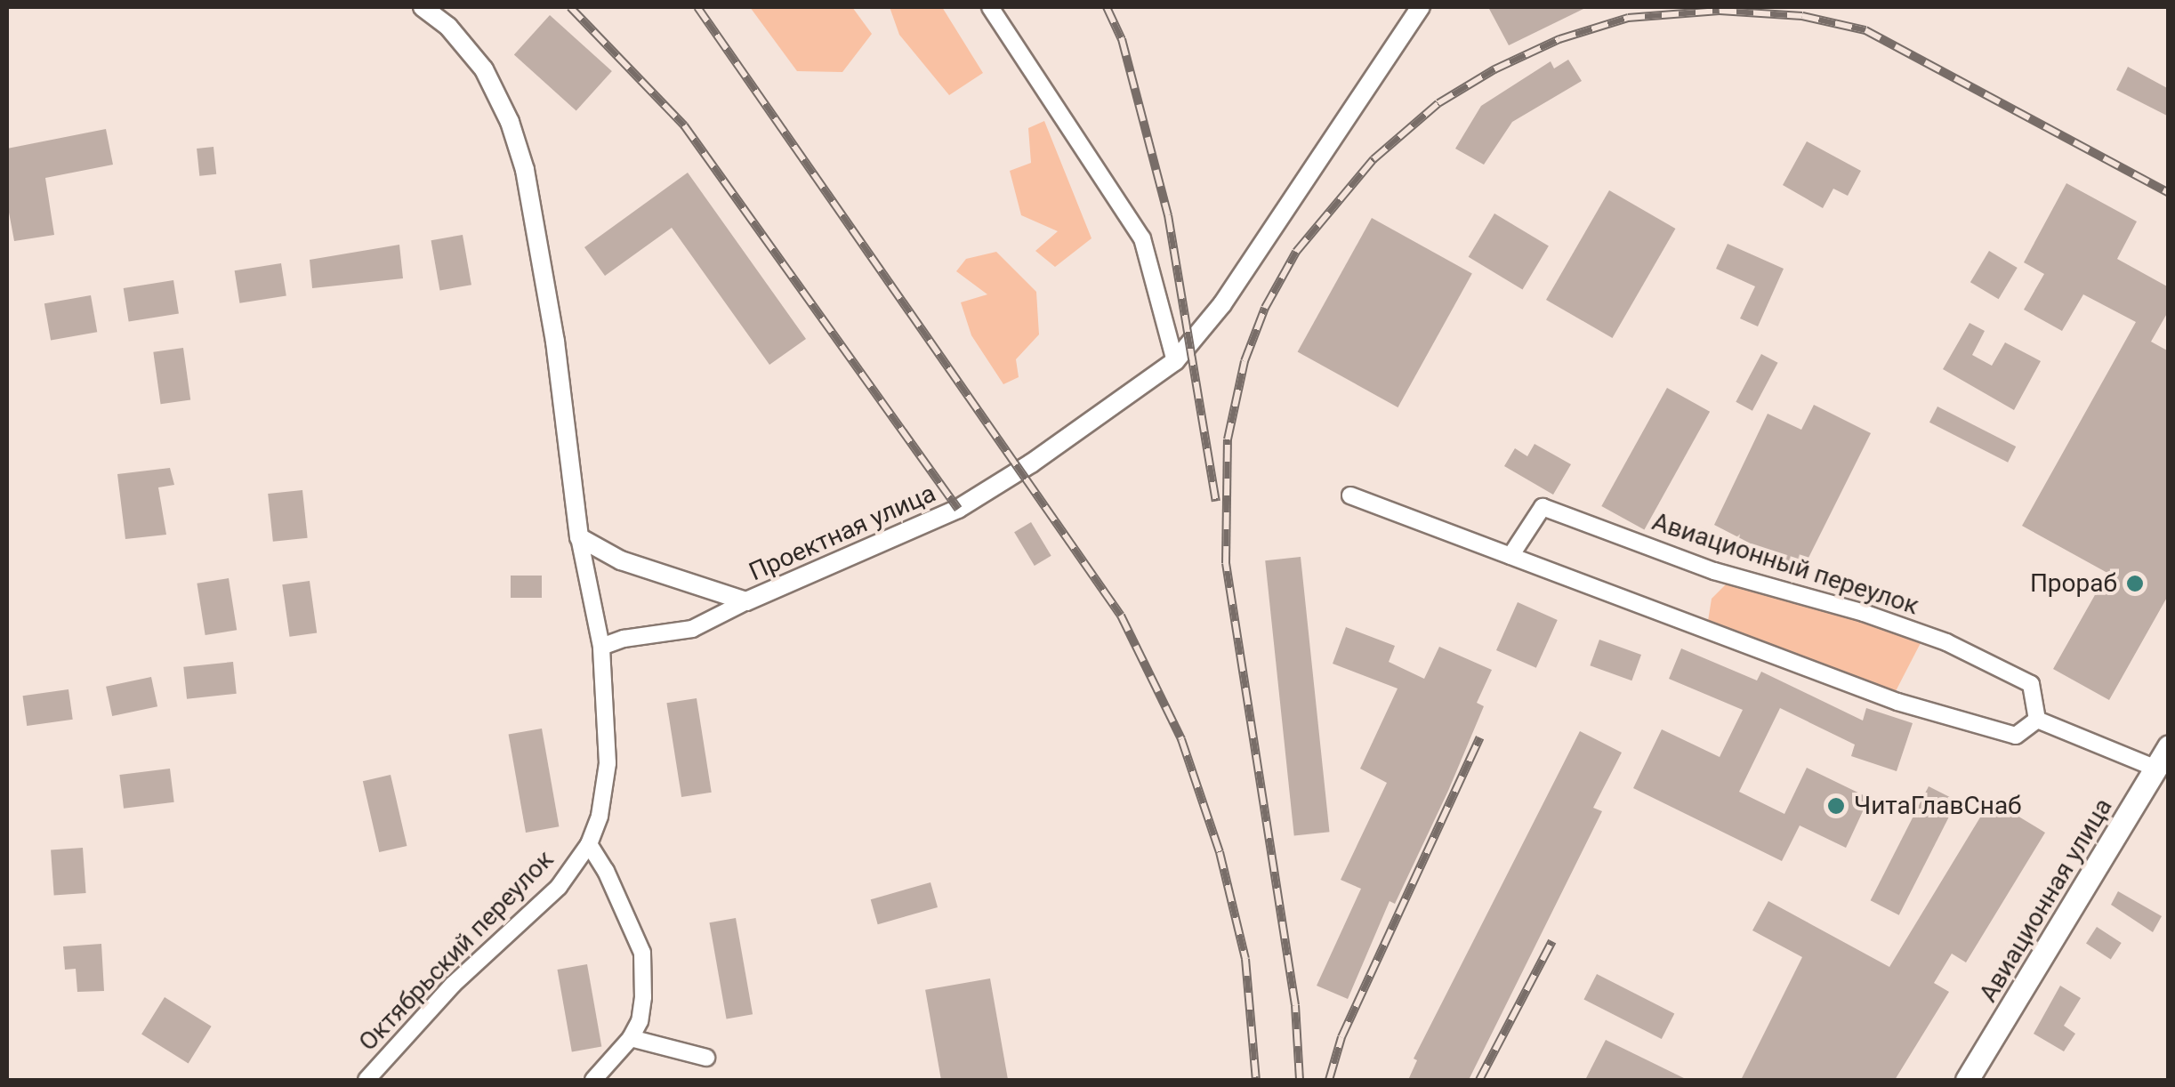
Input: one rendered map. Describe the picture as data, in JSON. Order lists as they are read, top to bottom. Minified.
{"streets":{"main road":["Авиационная улица"],"street":["Проектная улица","Авиационный переулок","Октябрьский переулок"]},"crossings":[["Проектная улица","Октябрьский переулок"]],"places":["Прораб","ЧитаГлавСнаб"]}
